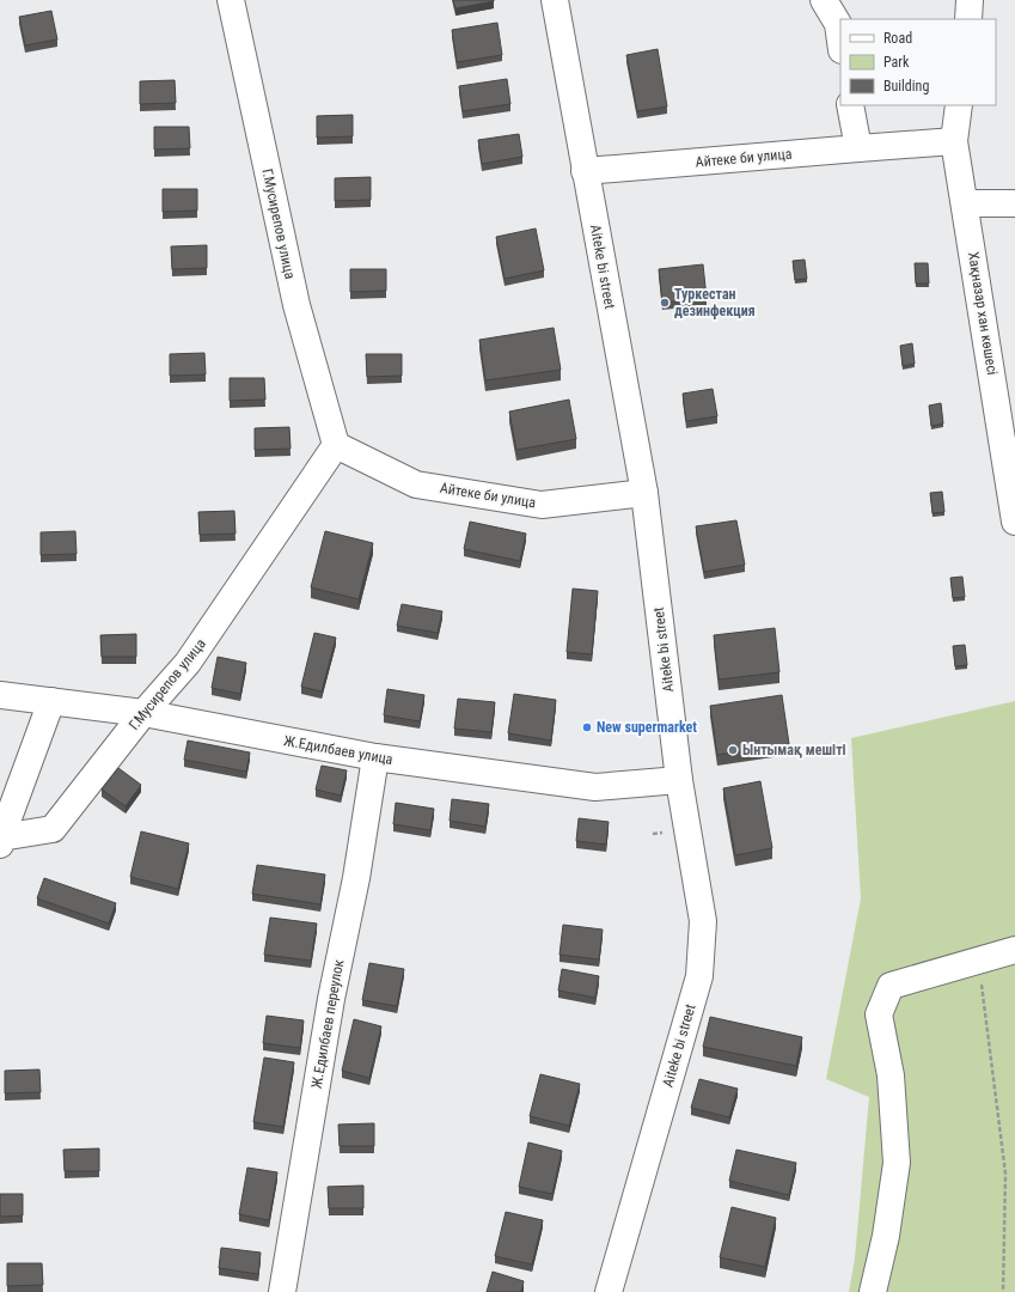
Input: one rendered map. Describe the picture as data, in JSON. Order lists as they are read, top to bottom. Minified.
{"streets":{"street":["Айтеке би улица","Г.Мусирепов улица","Aiteke bi street","Хақназар хан көшесі","Ж.Едилбаев улица","Ж.Едилбаев переулок"]},"crossings":[["Айтеке би улица","Г.Мусирепов улица"],["Айтеке би улица","Aiteke bi street"],["Айтеке би улица","Хақназар хан көшесі"],["Г.Мусирепов улица","Ж.Едилбаев улица"],["Aiteke bi street","Ж.Едилбаев улица"],["Ж.Едилбаев улица","Ж.Едилбаев переулок"]],"places":["Туркестан дезинфекция","New supermarket","Ынтымақ мешіті"],"legend":["Road","Park","Building"]}
